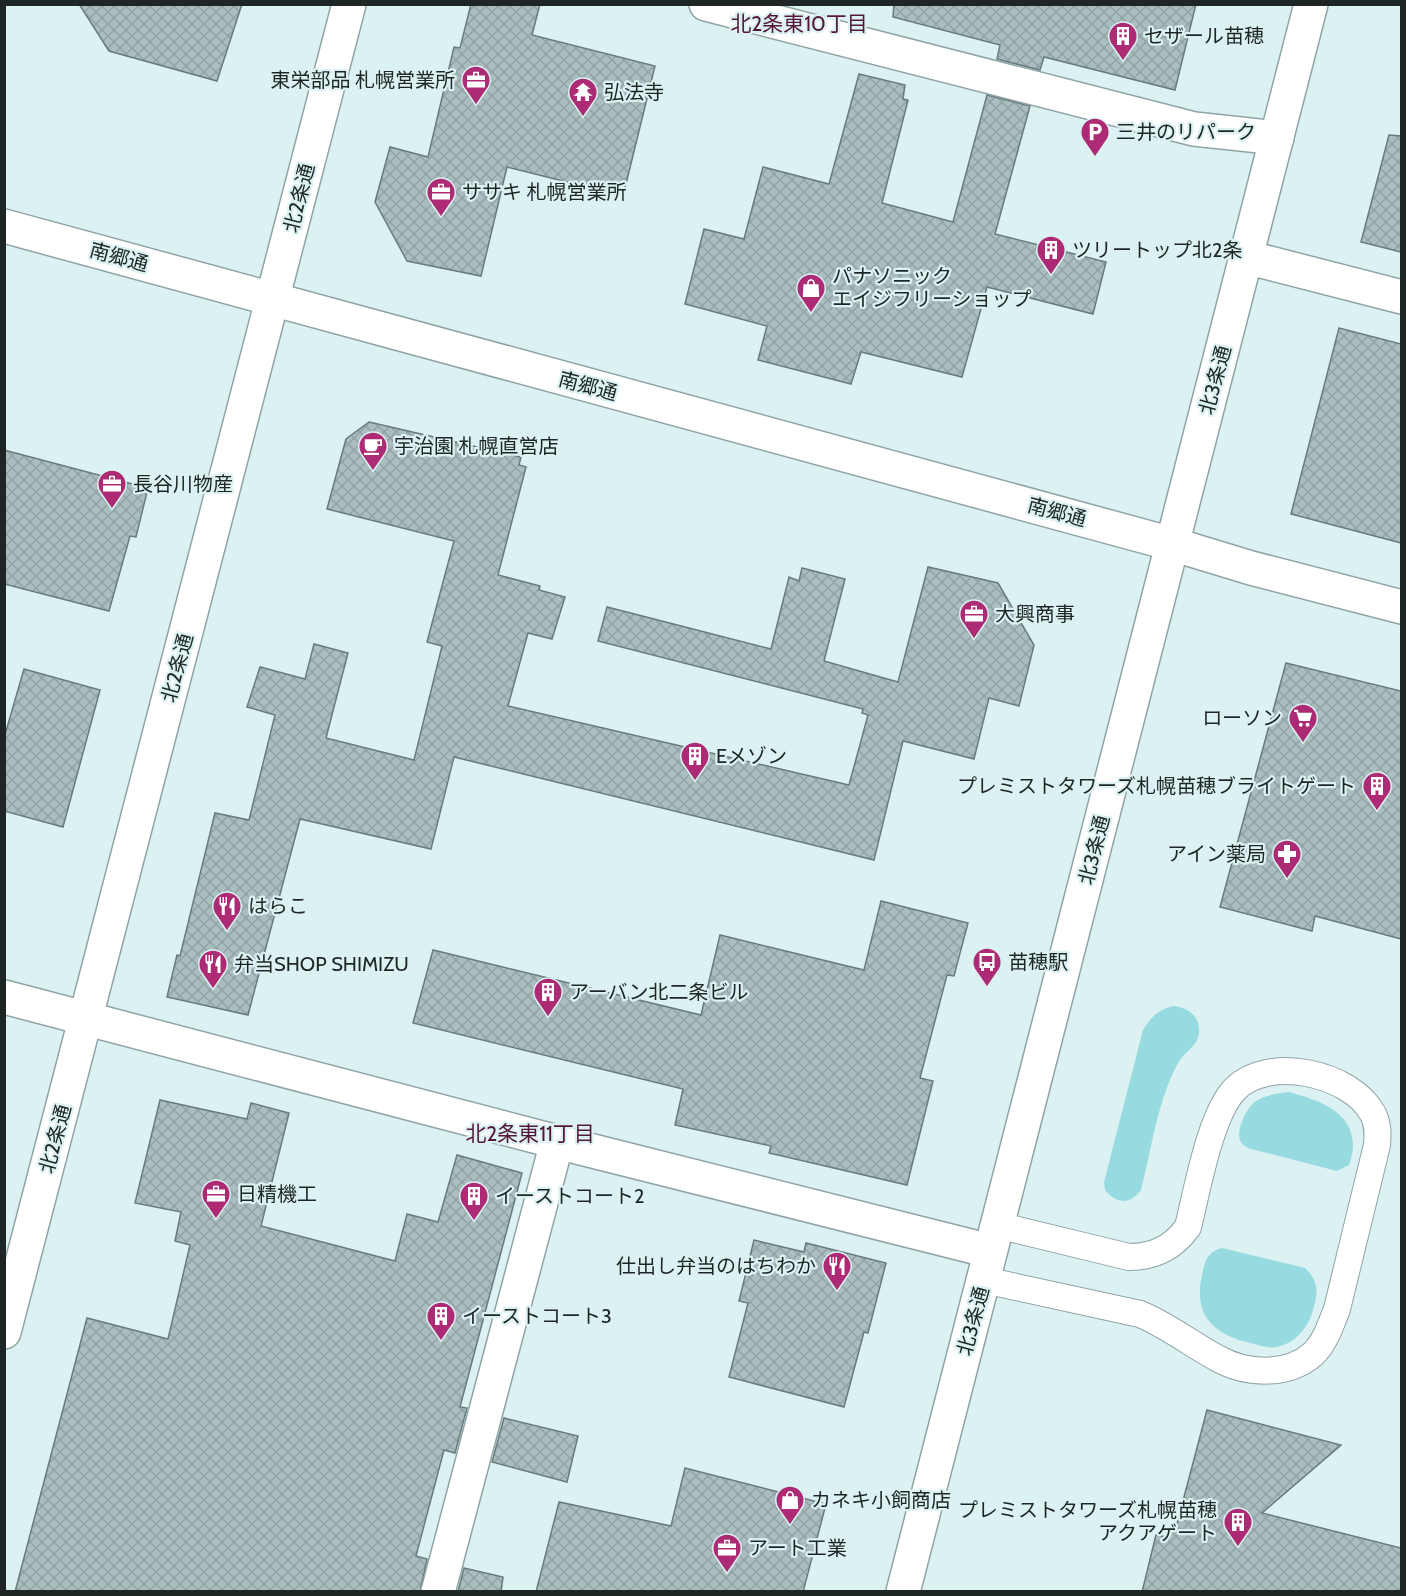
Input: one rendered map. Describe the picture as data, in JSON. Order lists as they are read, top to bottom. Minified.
{"streets":{"street":["北2条通","南郷通","北3条通"]},"crossings":[["北2条通","南郷通"],["南郷通","北3条通"]],"districts":["北2条東10丁目","北2条東11丁目"],"places":{"building":["セザール苗穂","ツリートップ北2条","Eメゾン","プレミストタワーズ札幌苗穂ブライトゲート","アーバン北二条ビル","イーストコート2","イーストコート3","プレミストタワーズ札幌苗穂 アクアゲート"],"office":["東栄部品 札幌営業所","ササキ 札幌営業所","長谷川物産","大興商事","日精機工","アート工業"],"temple":["弘法寺"],"parking":["三井のリパーク"],"shop":["パナソニック エイジフリーショップ","カネキ小飼商店"],"cafe":["宇治園 札幌直営店"],"supermarket":["ローソン"],"pharmacy":["アイン薬局"],"restaurant":["はらこ","弁当SHOP SHIMIZU","仕出し弁当のはちわか"],"bus stop":["苗穂駅"]}}
